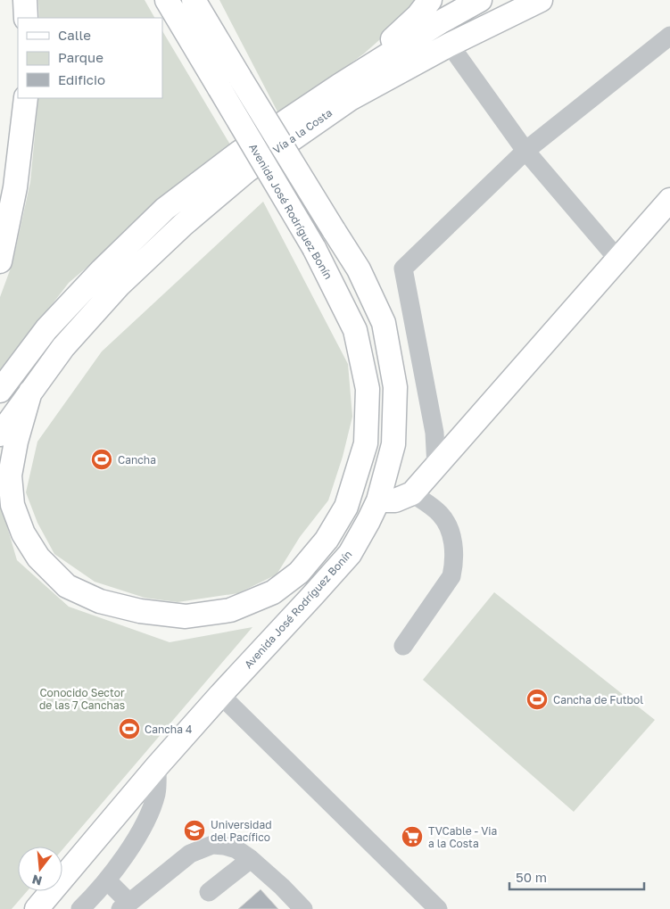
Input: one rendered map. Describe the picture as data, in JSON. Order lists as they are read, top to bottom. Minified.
{"streets":{"main road":["Vía a la Costa","Avenida José Rodríguez Bonín"]},"crossings":[["Vía a la Costa","Avenida José Rodríguez Bonín"]],"parks":["Conocido Sector de las 7 Canchas"],"places":{"sports":["Cancha","Cancha de Futbol","Cancha 4"],"school or university":["Universidad del Pacífico"],"supermarket":["TVCable - Via a la Costa"]},"legend":["Calle","Parque","Edificio"],"scale_bar":"50 m","north":"bottom"}
